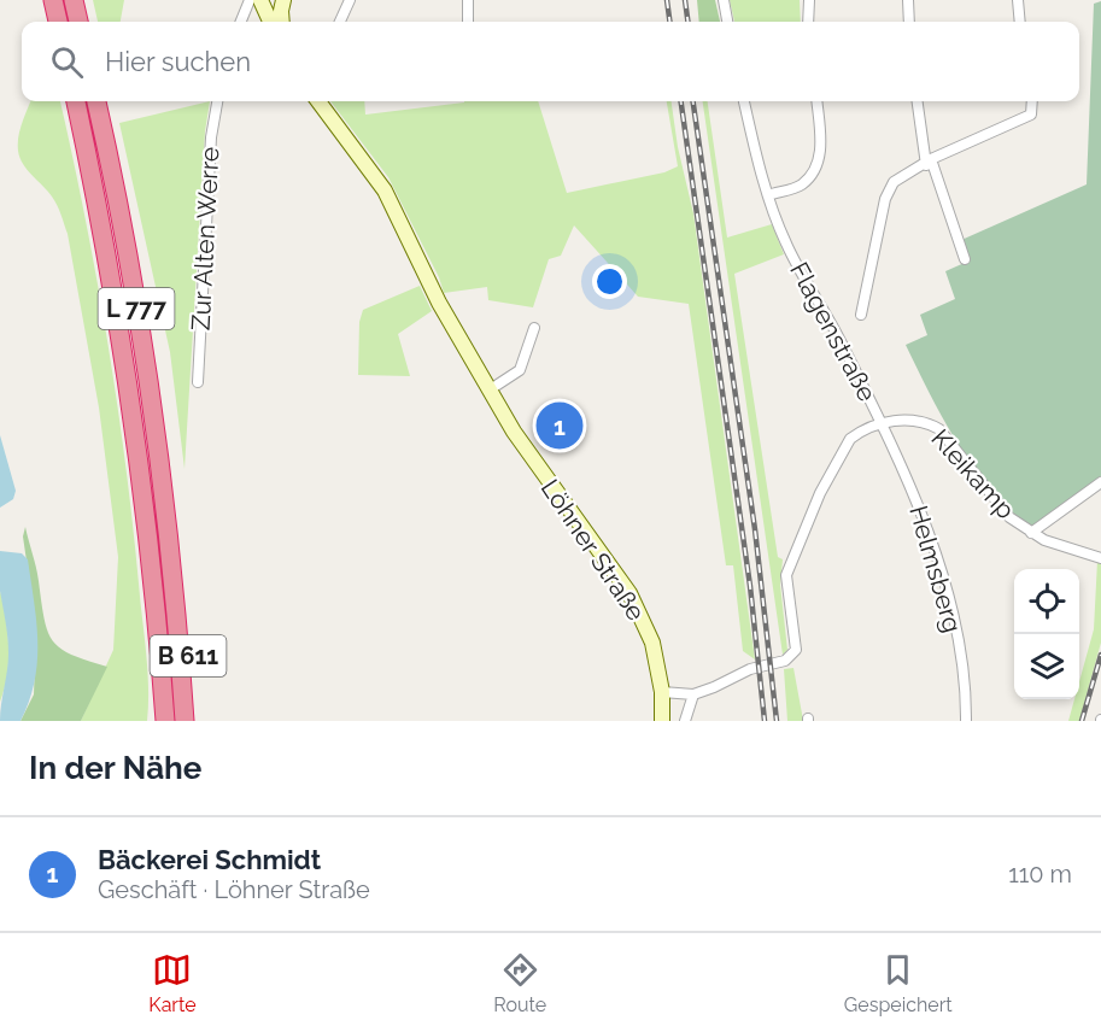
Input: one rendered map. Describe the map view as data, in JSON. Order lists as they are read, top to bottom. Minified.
{"streets":{"highway":["L 777","B 611"],"main road":["Löhner Straße"],"street":["Zur Alten Werre","Flagenstraße","Kleikamp","Helmsberg"]},"crossings":[["L 777","B 611"],["Flagenstraße","Kleikamp"],["Flagenstraße","Löhner Straße"],["Flagenstraße","Helmsberg"],["Kleikamp","Helmsberg"]],"page":{"search":"Hier suchen","pins":"1","heading":"In der Nähe","list":[{"mark":"1","name":"Bäckerei Schmidt","note":"Geschäft · Löhner Straße","value":"110 m"}],"nav":["Karte","Route","Gespeichert"]}}
